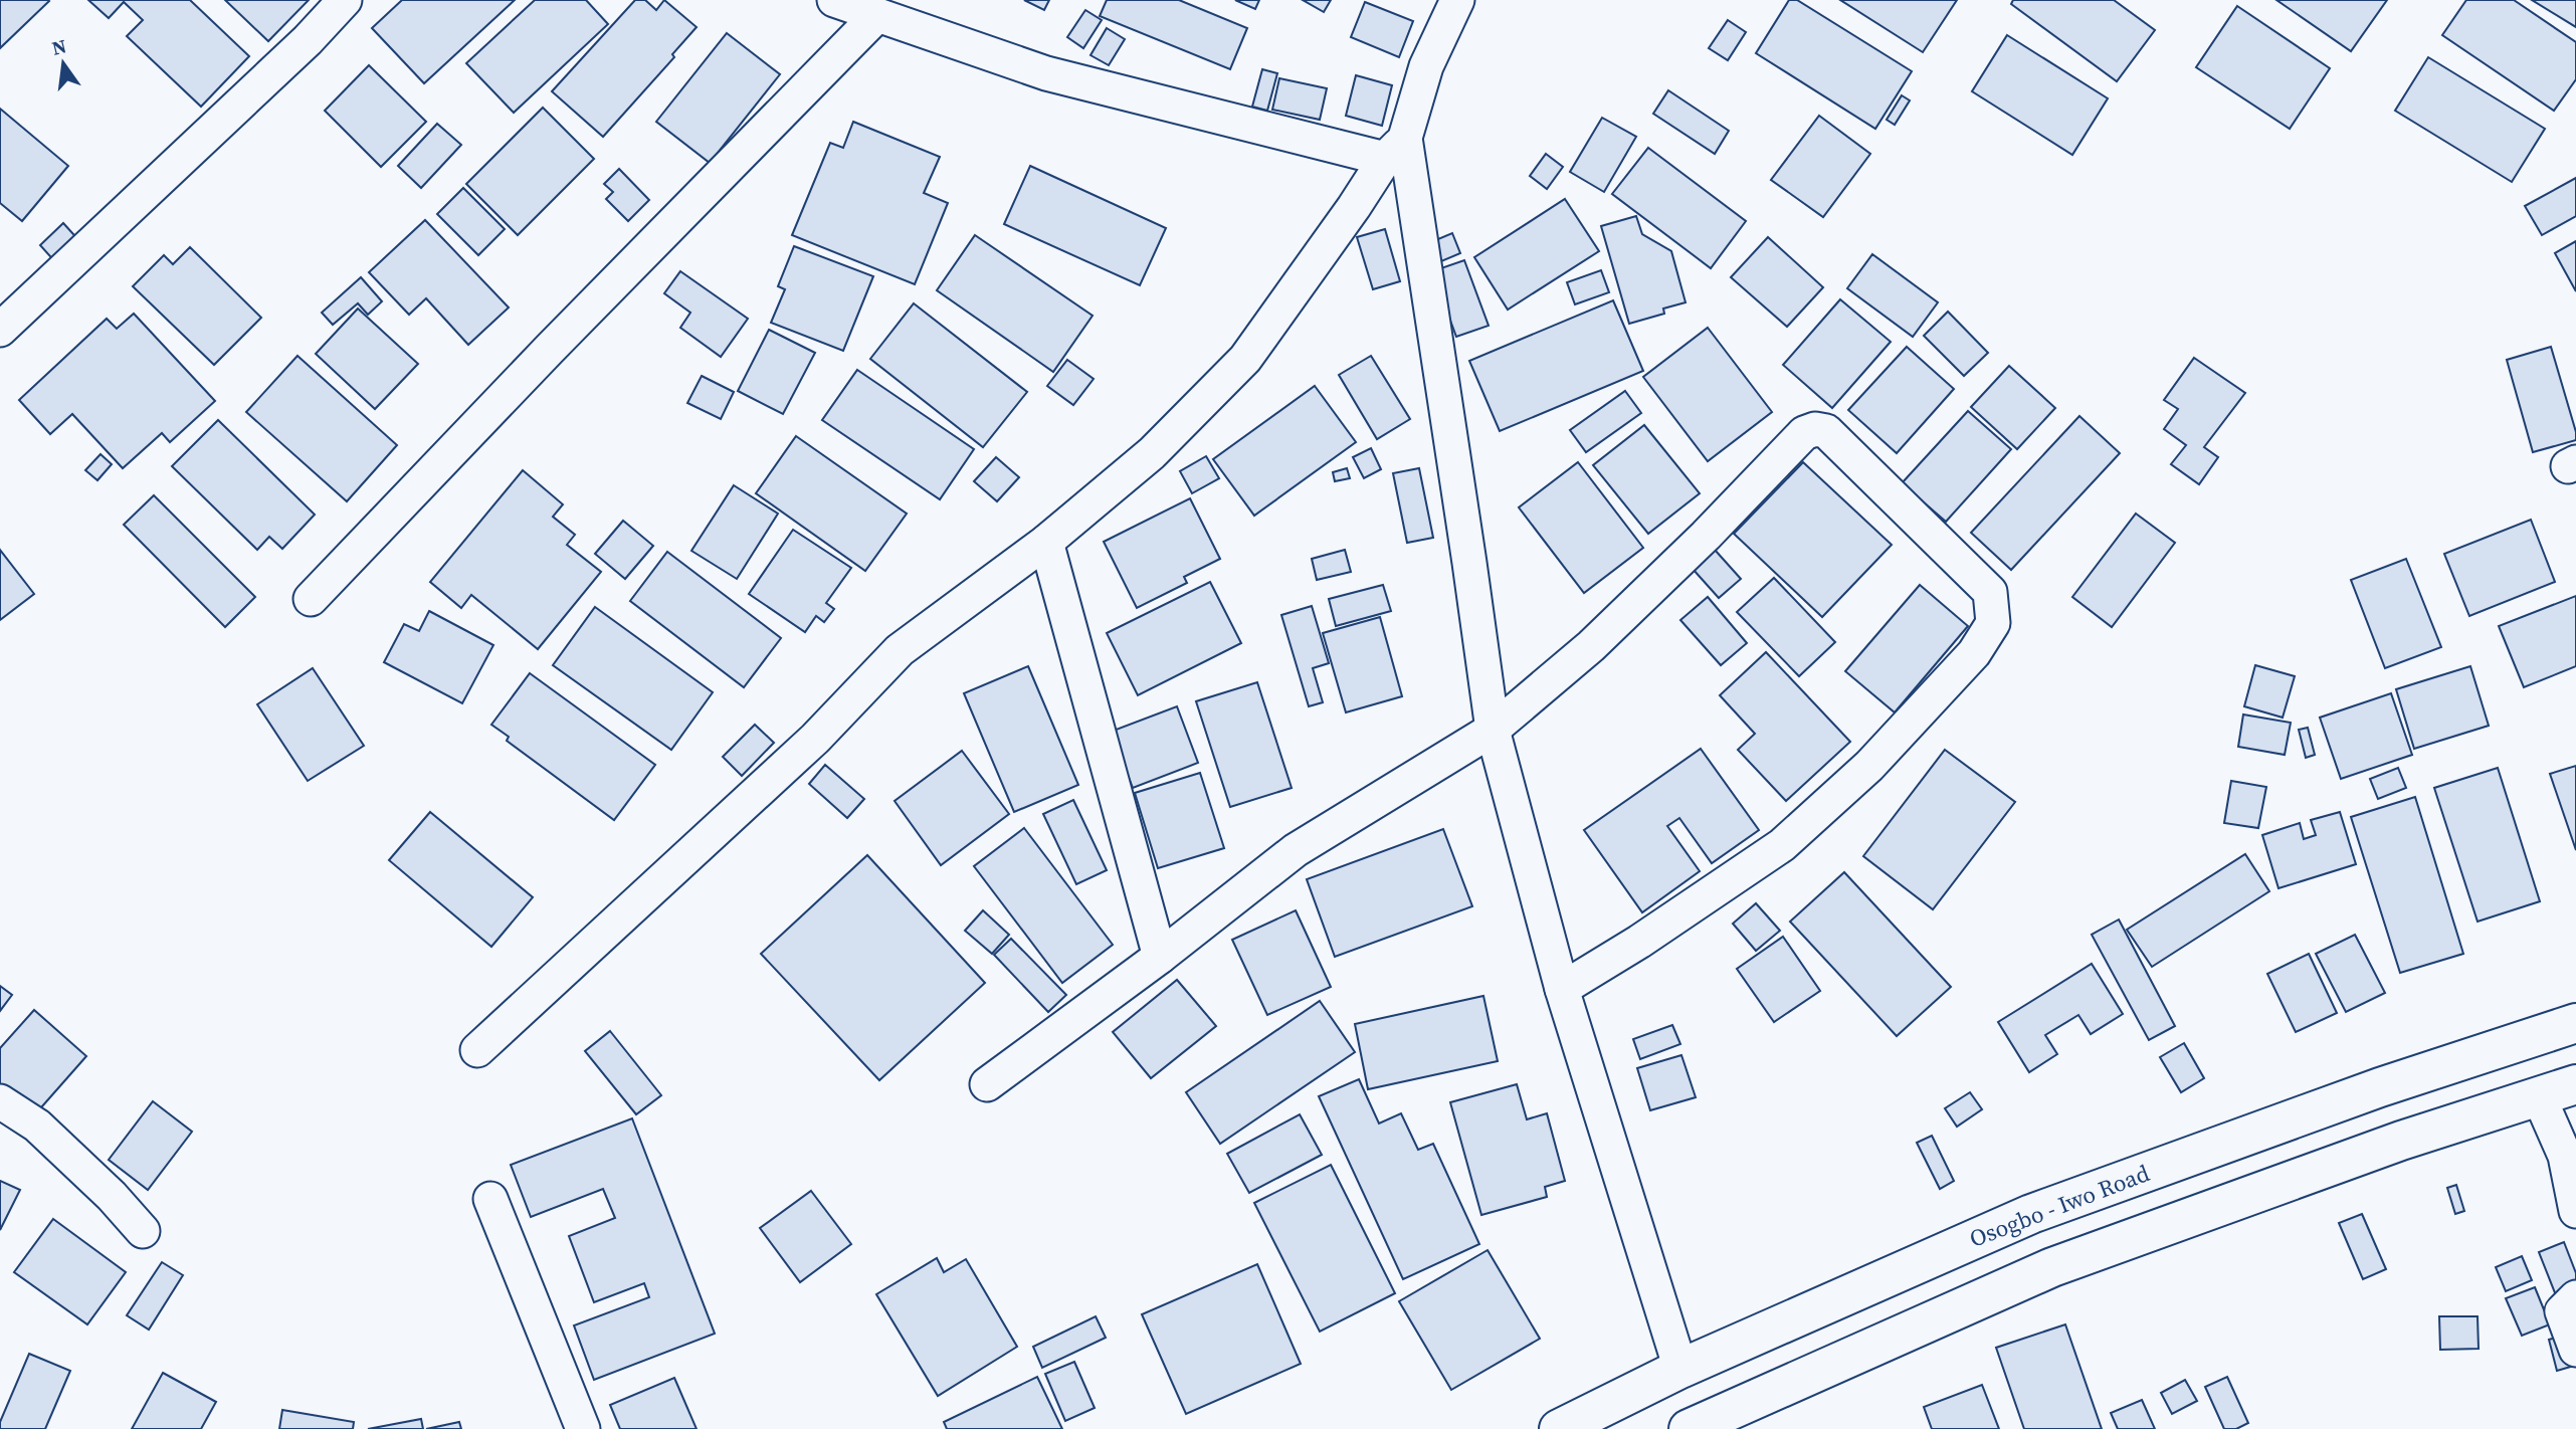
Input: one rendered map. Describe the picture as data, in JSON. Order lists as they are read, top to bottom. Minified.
{"streets":{"main road":["Osogbo - Iwo Road"]},"north":"top"}
